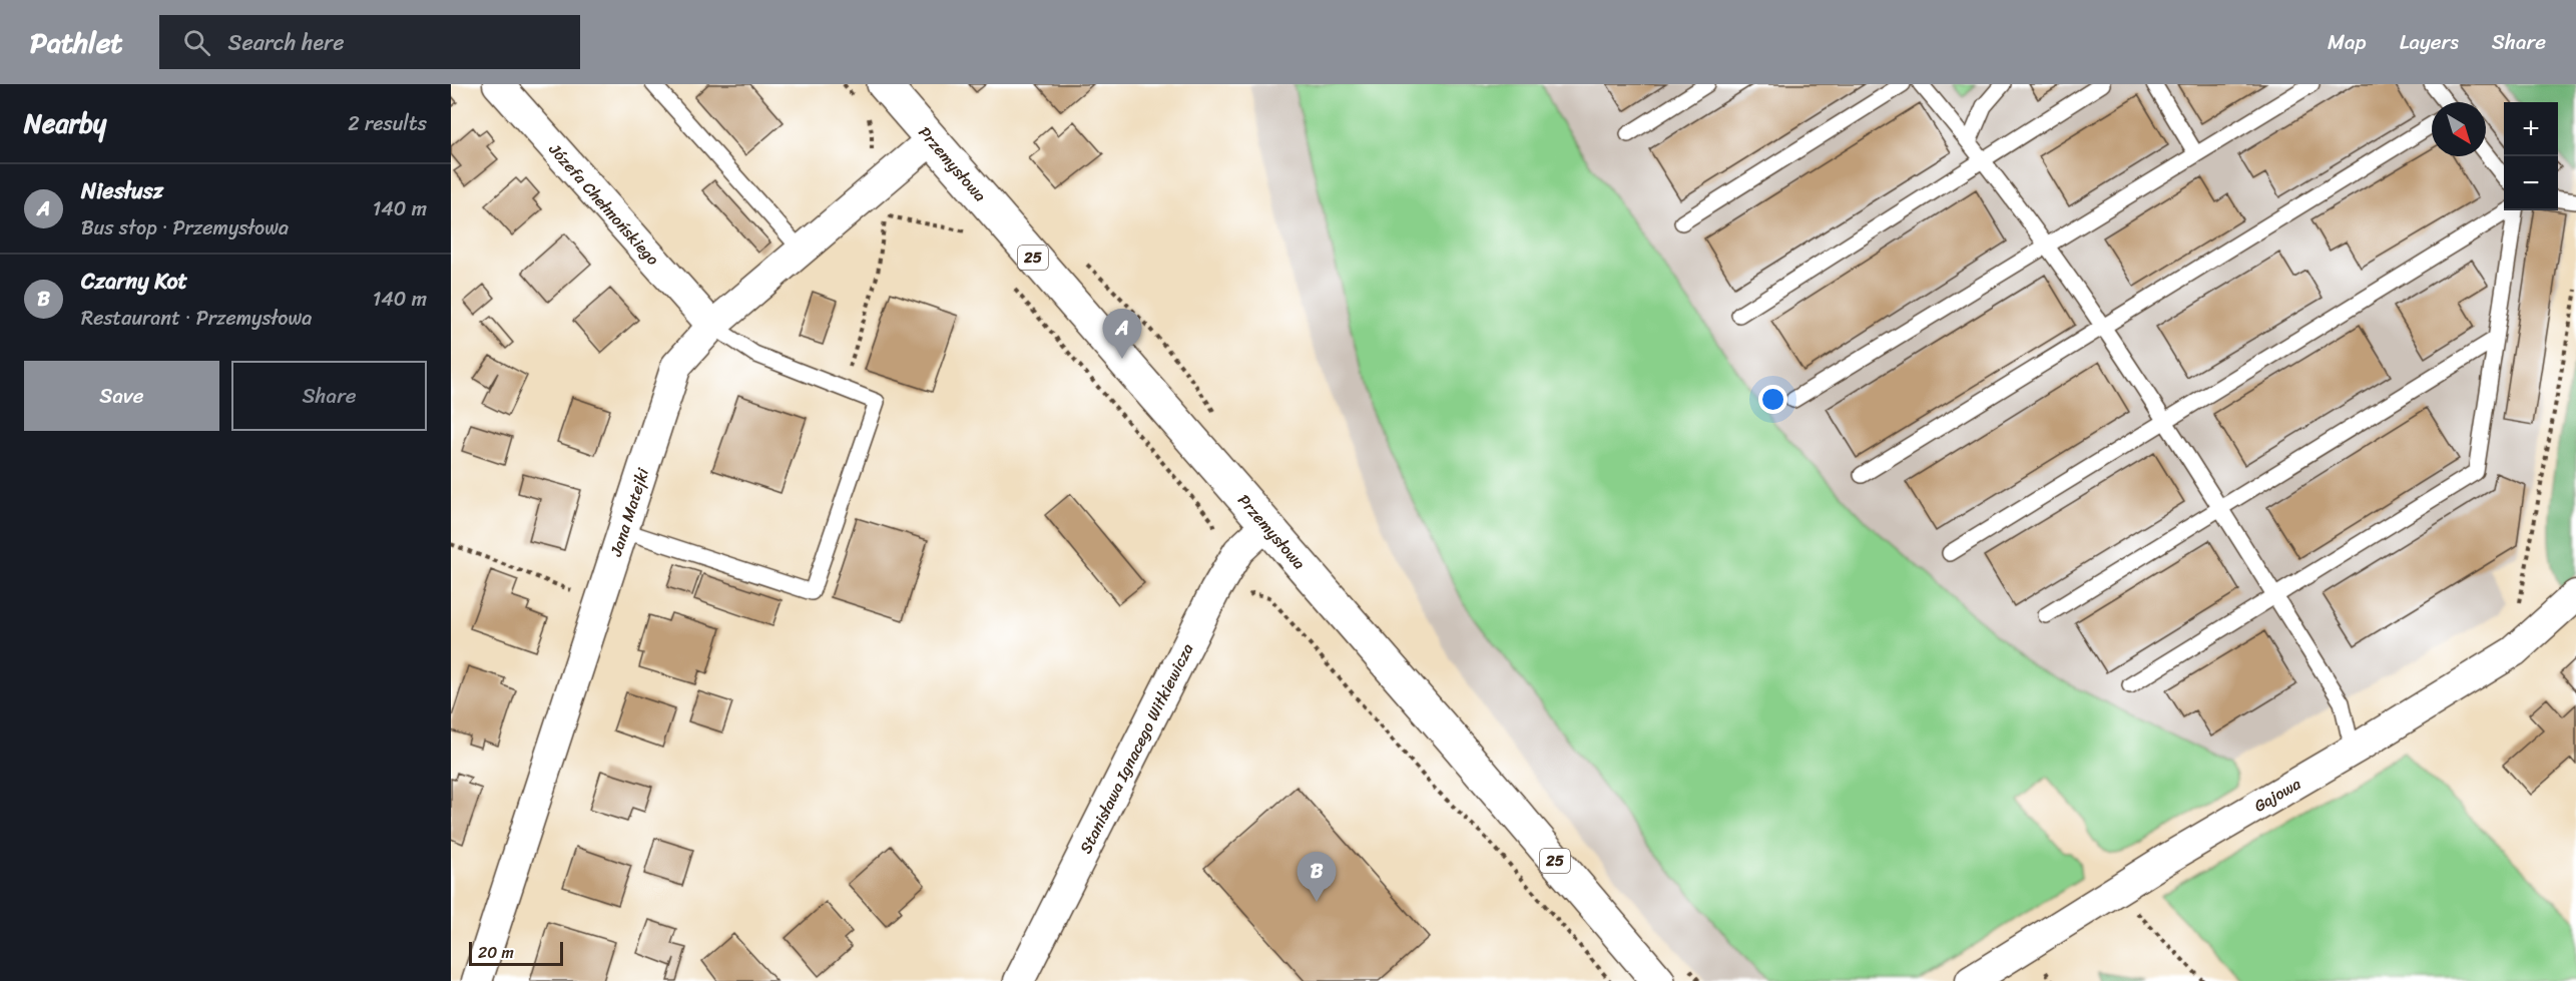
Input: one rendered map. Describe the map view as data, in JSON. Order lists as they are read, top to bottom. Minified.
{"streets":{"main road":["Przemysłowa","25"],"street":["Józefa Chełmońskiego","Jana Matejki","Stanisława Ignacego Witkiewicza","Gajowa"]},"crossings":[["Przemysłowa","Jana Matejki"],["Przemysłowa","Stanisława Ignacego Witkiewicza"],["Józefa Chełmońskiego","Jana Matejki"]],"scale_bar":"20 m","north":"bottom right","page":{"header":"Pathlet","search":"Search here","nav":["Map","Layers","Share"],"heading":["Nearby","2 results"],"map_buttons":["+","−"],"list":[{"mark":"A","name":"Niesłusz","note":"Bus stop · Przemysłowa","value":"140 m"},{"mark":"B","name":"Czarny Kot","note":"Restaurant · Przemysłowa","value":"140 m"}],"pins":["A","B"],"buttons":["Save","Share"],"scale":"20 m"}}
